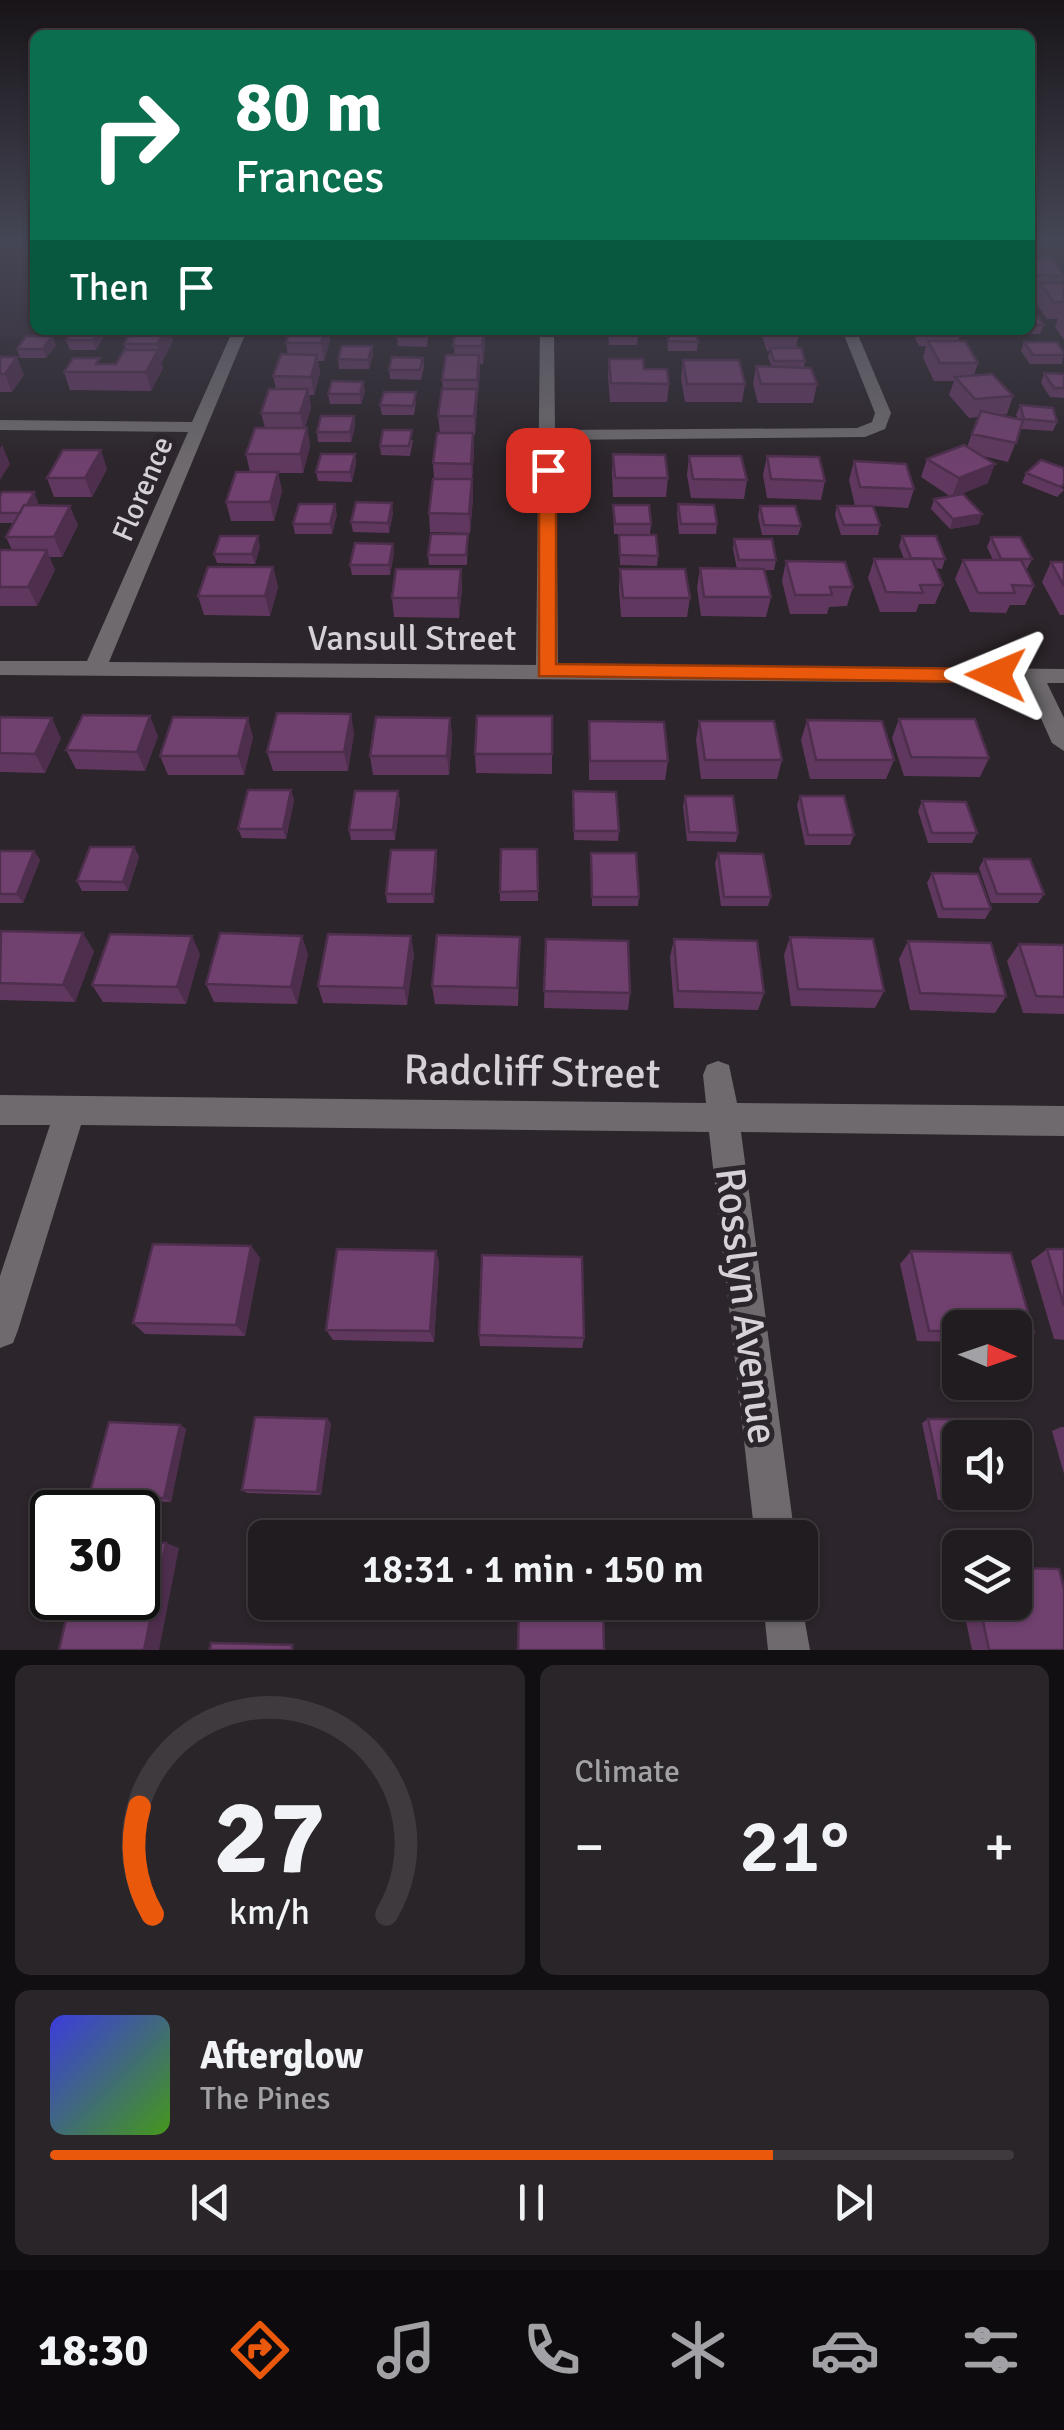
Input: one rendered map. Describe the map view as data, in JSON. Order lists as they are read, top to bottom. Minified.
{"streets":{"street":["Florence","Vansull Street","Radcliff Street","Rosslyn Avenue"]},"crossings":[["Florence","Vansull Street"],["Radcliff Street","Rosslyn Avenue"]],"north":"right","page":{"turn":["80 m","Frances"],"then":"Then","limit":"30","trip":"18:31 · 1 min · 150 m","tile":"Climate","heat":["−","21°","+"],"song":["Afterglow","The Pines"],"tabs":"18:30","gauge":["27","km/h"]}}
